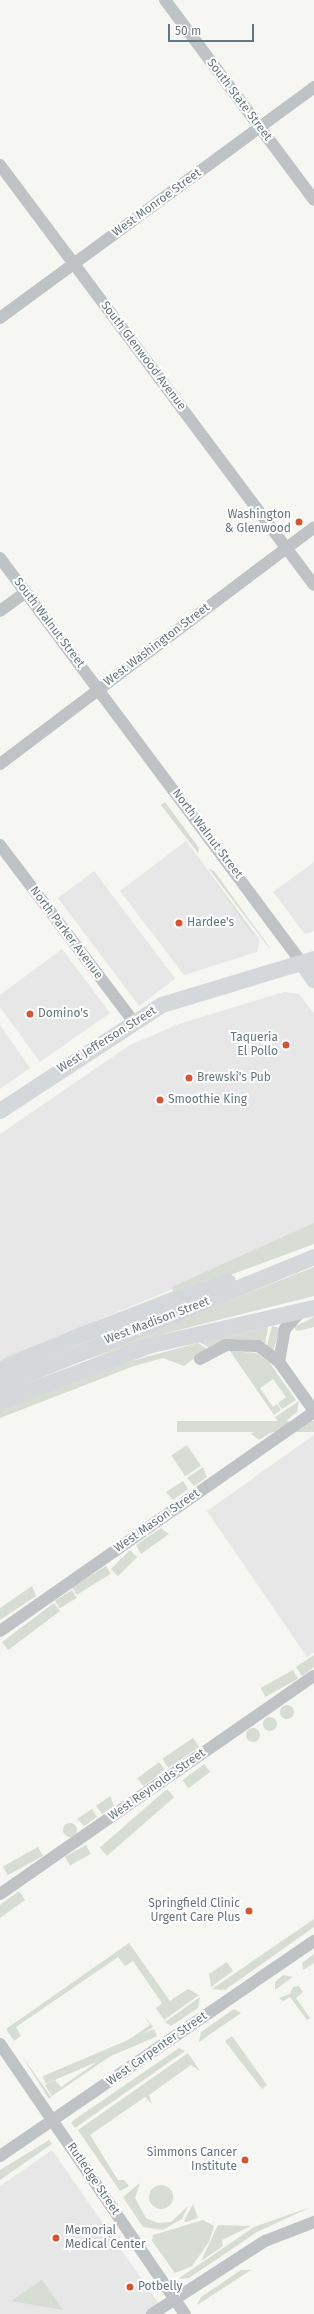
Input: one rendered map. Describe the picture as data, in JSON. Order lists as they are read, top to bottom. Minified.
{"streets":{"main road":["North Walnut Street","West Jefferson Street","West Madison Street"],"street":["South State Street","West Monroe Street","South Glenwood Avenue","South Walnut Street","West Washington Street","North Parker Avenue","West Mason Street","West Reynolds Street","West Carpenter Street","Rutledge Street"]},"crossings":[["South State Street","West Monroe Street"],["West Monroe Street","South Glenwood Avenue"],["South Glenwood Avenue","West Washington Street"],["South Walnut Street","West Washington Street"],["South Walnut Street","North Walnut Street"],["West Washington Street","North Walnut Street"],["North Walnut Street","West Jefferson Street"],["North Parker Avenue","West Jefferson Street"],["West Carpenter Street","Rutledge Street"]],"places":["Washington & Glenwood","Hardee's","Domino's","Taqueria El Pollo","Brewski's Pub","Smoothie King","Springfield Clinic Urgent Care Plus","Simmons Cancer Institute","Memorial Medical Center","Potbelly"],"scale_bar":"50 m"}
